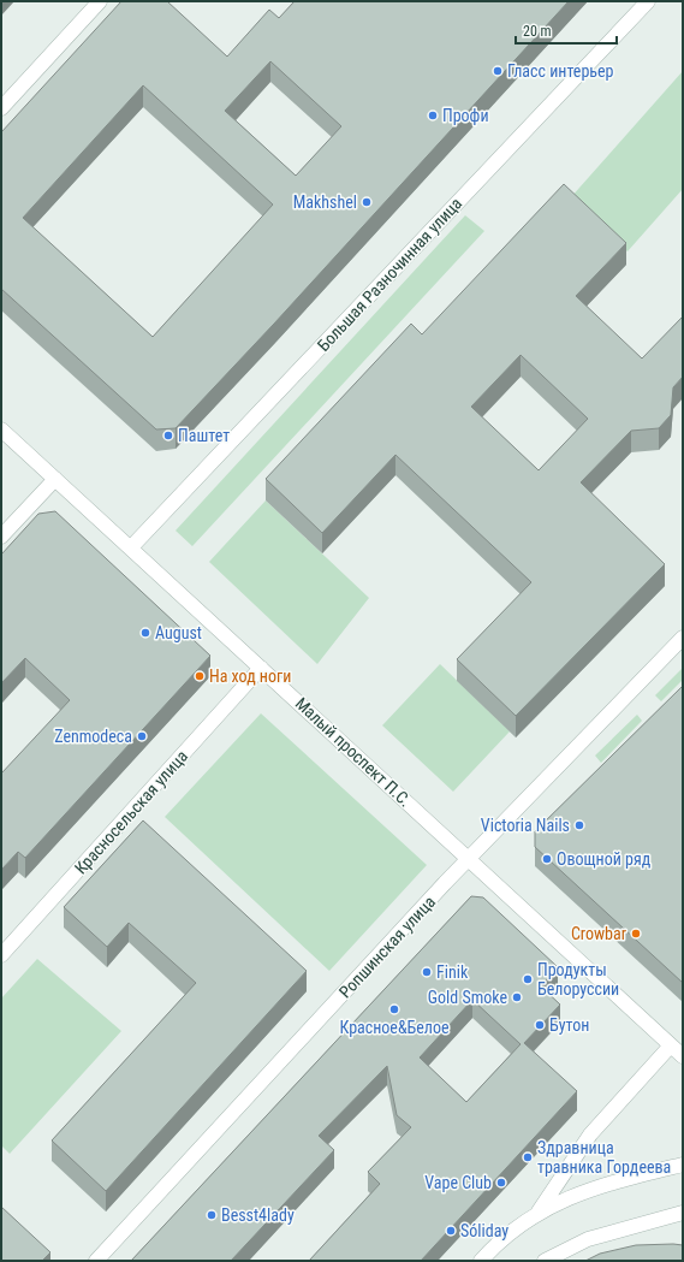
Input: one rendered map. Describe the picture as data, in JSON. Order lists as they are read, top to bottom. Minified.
{"streets":{"street":["Большая Разночинная улица","Малый проспект П.С.","Красносельская улица","Ропшинская улица"]},"crossings":[["Большая Разночинная улица","Малый проспект П.С."],["Малый проспект П.С.","Красносельская улица"],["Малый проспект П.С.","Ропшинская улица"]],"places":["Гласс интерьер","Профи","Makhshel","Паштет","August","На ход ноги","Zenmodeca","Victoria Nails","Овощной ряд","Crowbar","Finik","Продукты Белоруссии","Gold Smoke","Красное&Белое","Бутон","Здравница травника Гордеева","Vape Club","Besst4lady","Sóliday"],"scale_bar":"20 m"}
